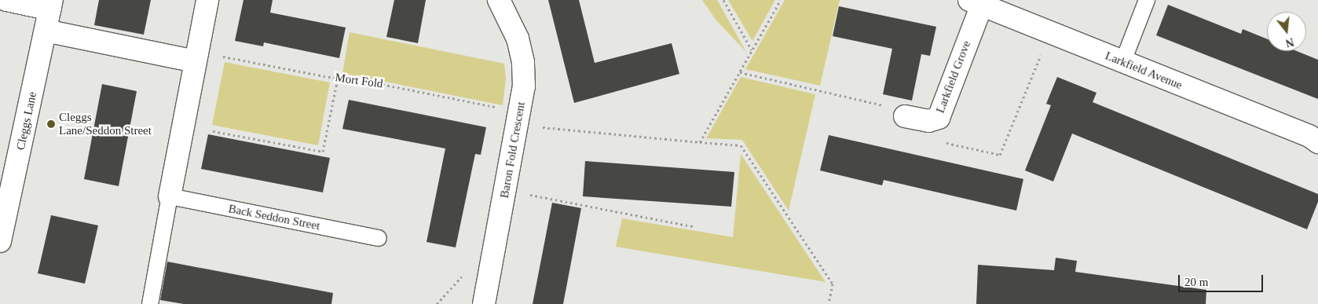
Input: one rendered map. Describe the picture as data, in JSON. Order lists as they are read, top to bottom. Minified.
{"streets":{"street":["Larkfield Avenue","Larkfield Grove","Cleggs Lane","Baron Fold Crescent"],"lane":["Back Seddon Street"],"path":["Mort Fold"]},"crossings":[["Larkfield Avenue","Larkfield Grove"],["Mort Fold","Baron Fold Crescent"]],"places":["Cleggs Lane/Seddon Street"],"scale_bar":"20 m","north":"bottom"}
